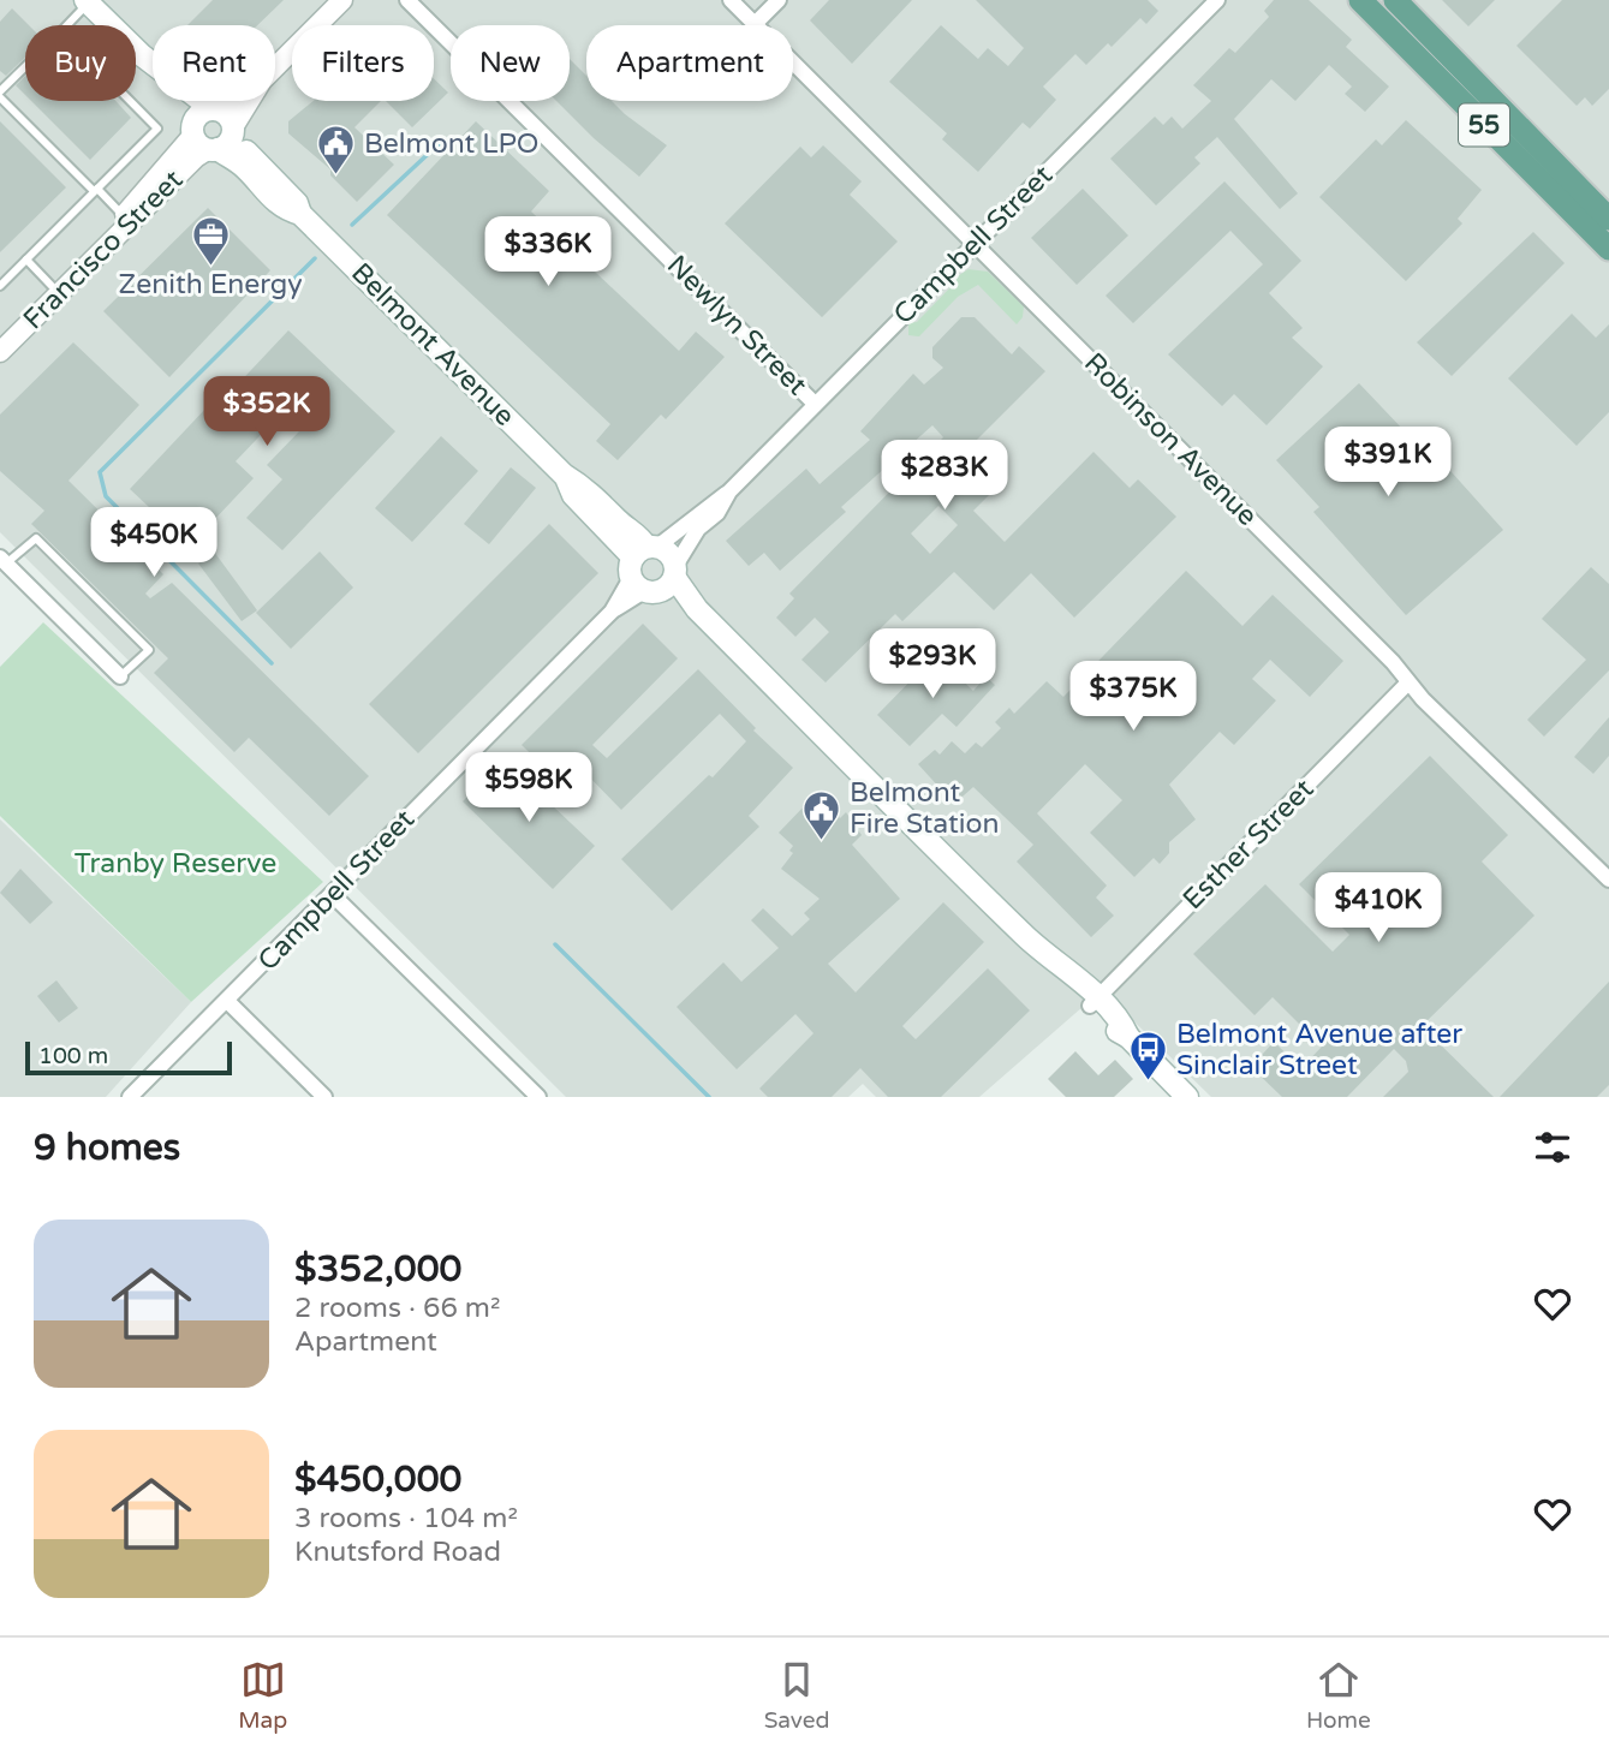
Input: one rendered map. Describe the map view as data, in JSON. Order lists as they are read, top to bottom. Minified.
{"streets":{"main road":["55","Belmont Avenue"],"street":["Campbell Street","Francisco Street","Newlyn Street","Robinson Avenue","Esther Street"]},"crossings":[["Campbell Street","Newlyn Street"],["Campbell Street","Belmont Avenue"],["Campbell Street","Robinson Avenue"],["Francisco Street","Belmont Avenue"],["Belmont Avenue","Esther Street"],["Robinson Avenue","Esther Street"]],"parks":["Tranby Reserve"],"places":{"public building":["Belmont LPO","Belmont Fire Station"],"office":["Zenith Energy"],"bus stop":["Belmont Avenue after Sinclair Street"]},"scale_bar":"100 m","page":{"chip":["Buy","Rent","Filters","New","Apartment"],"price":["$336K","$352K","$391K","$283K","$450K","$293K","$375K","$598K","$410K"],"scale":"100 m","heading":"9 homes","list":[{"name":"$352,000","note":"2 rooms · 66 m² · Apartment"},{"name":"$450,000","note":"3 rooms · 104 m² · Knutsford Road"}],"tabs":["Map","Saved","Home"]}}
